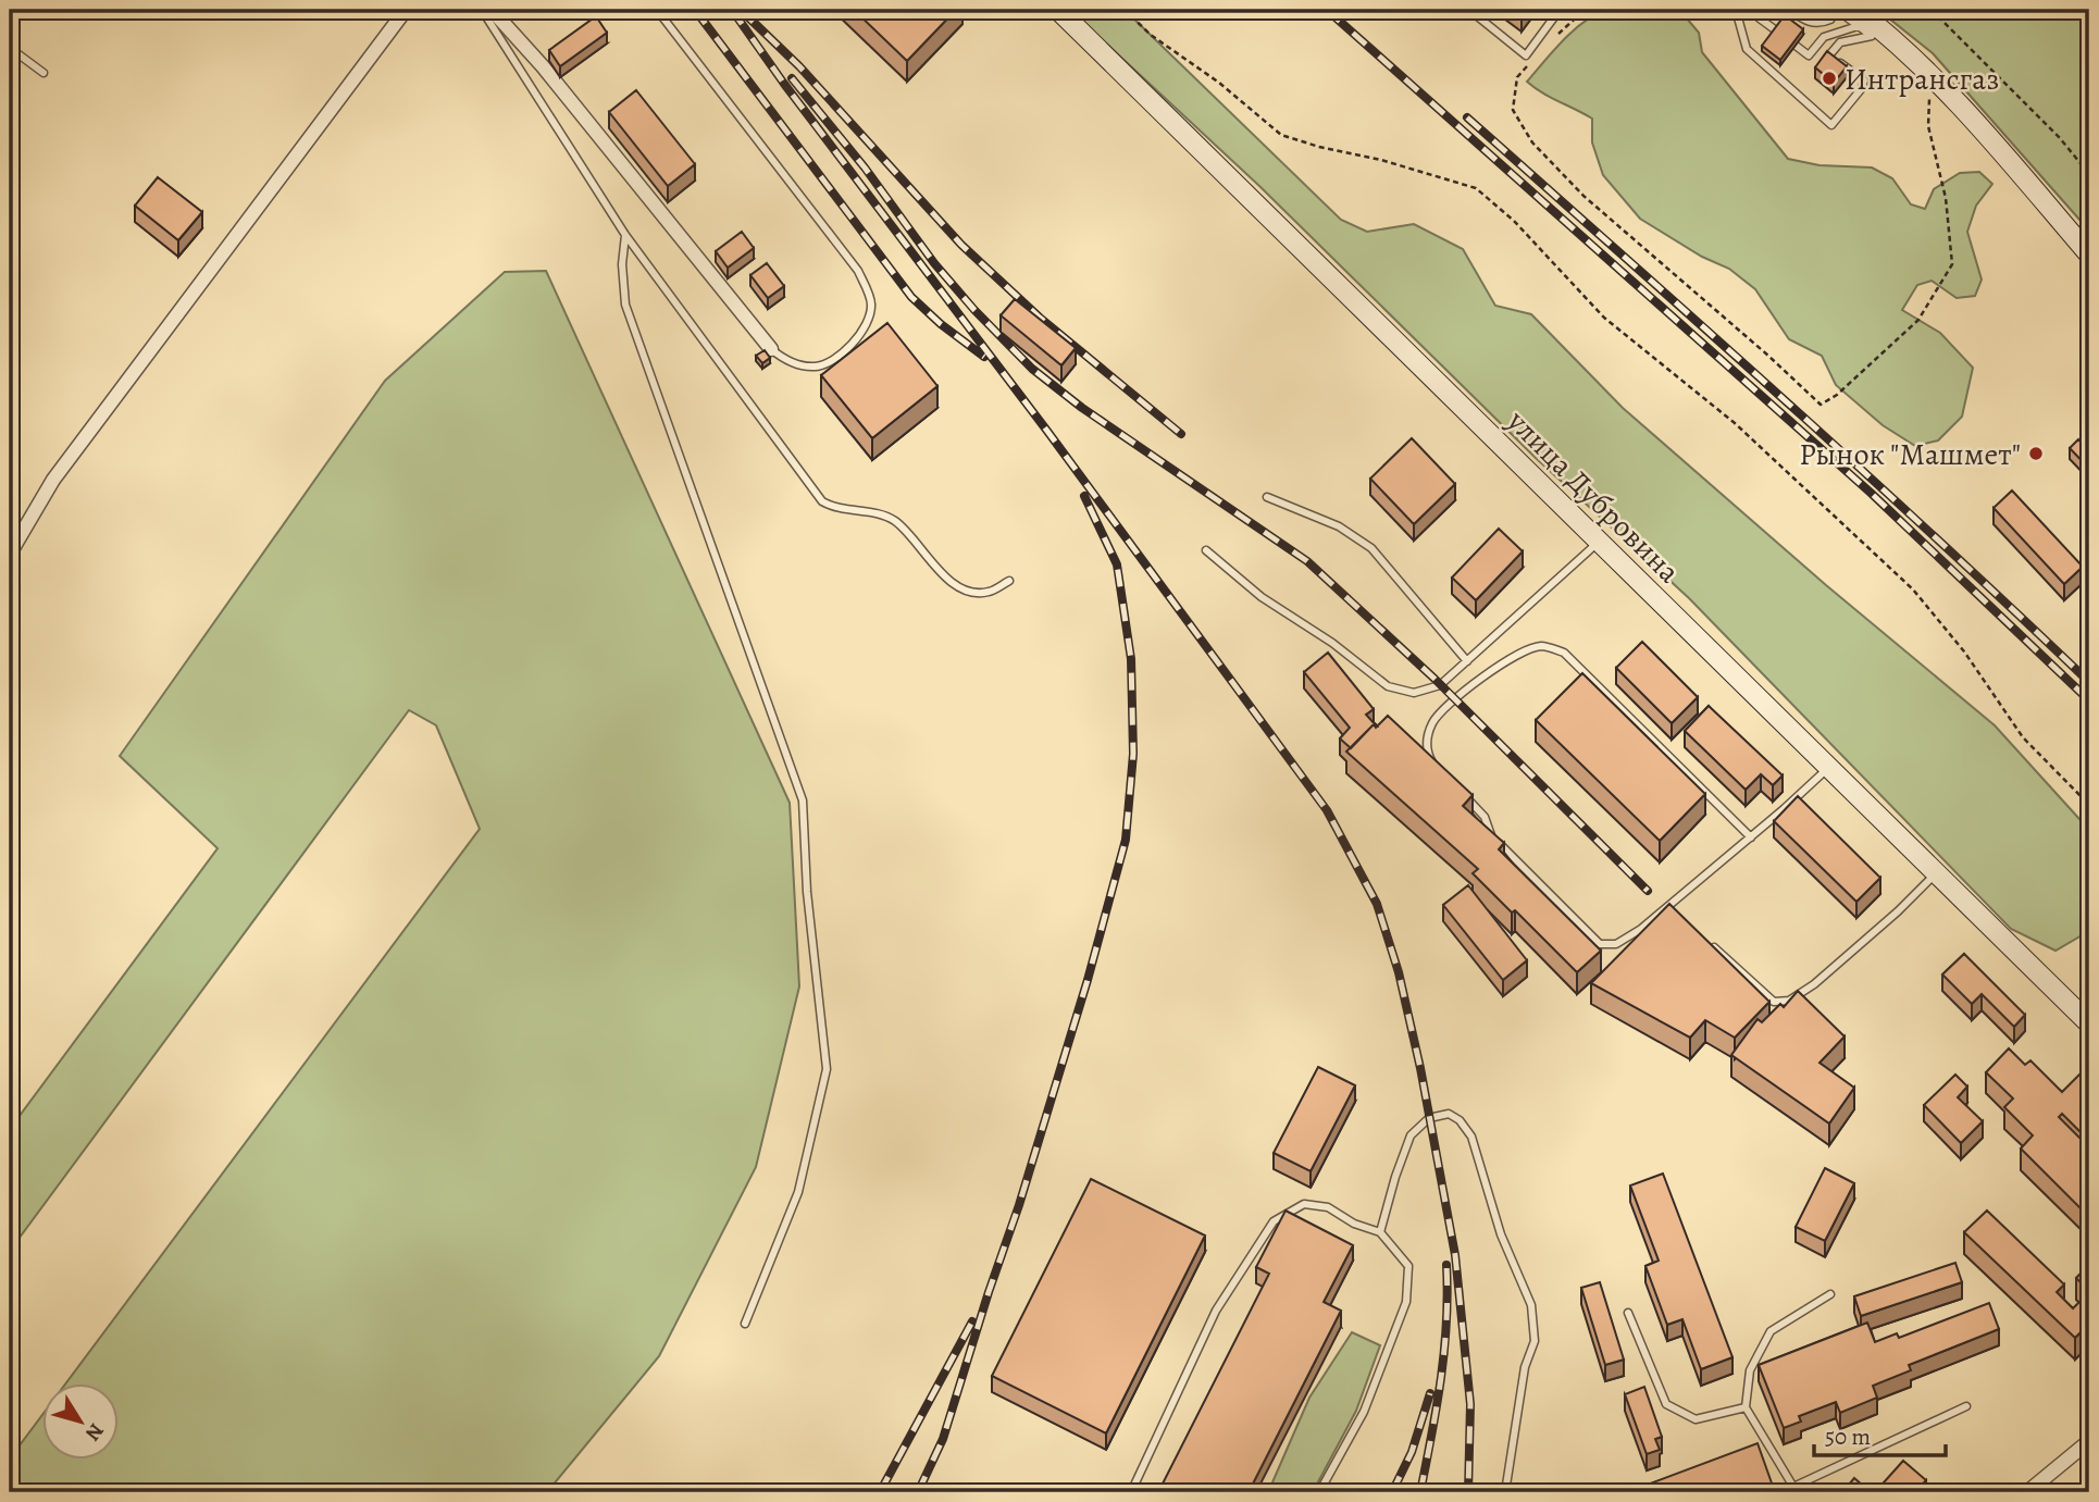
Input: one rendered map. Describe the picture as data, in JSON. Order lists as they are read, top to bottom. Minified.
{"streets":{"main road":["улица Дубровина"]},"places":["Интрансгаз","Рынок \"Машмет\""],"scale_bar":"50 m","north":"bottom right"}
